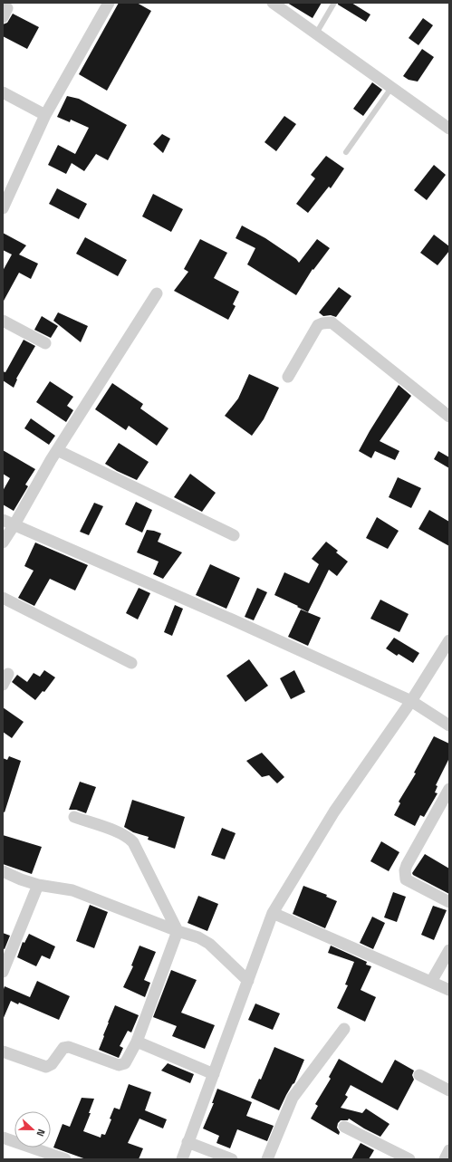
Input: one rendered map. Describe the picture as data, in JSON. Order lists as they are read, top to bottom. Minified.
{"north":"right"}
